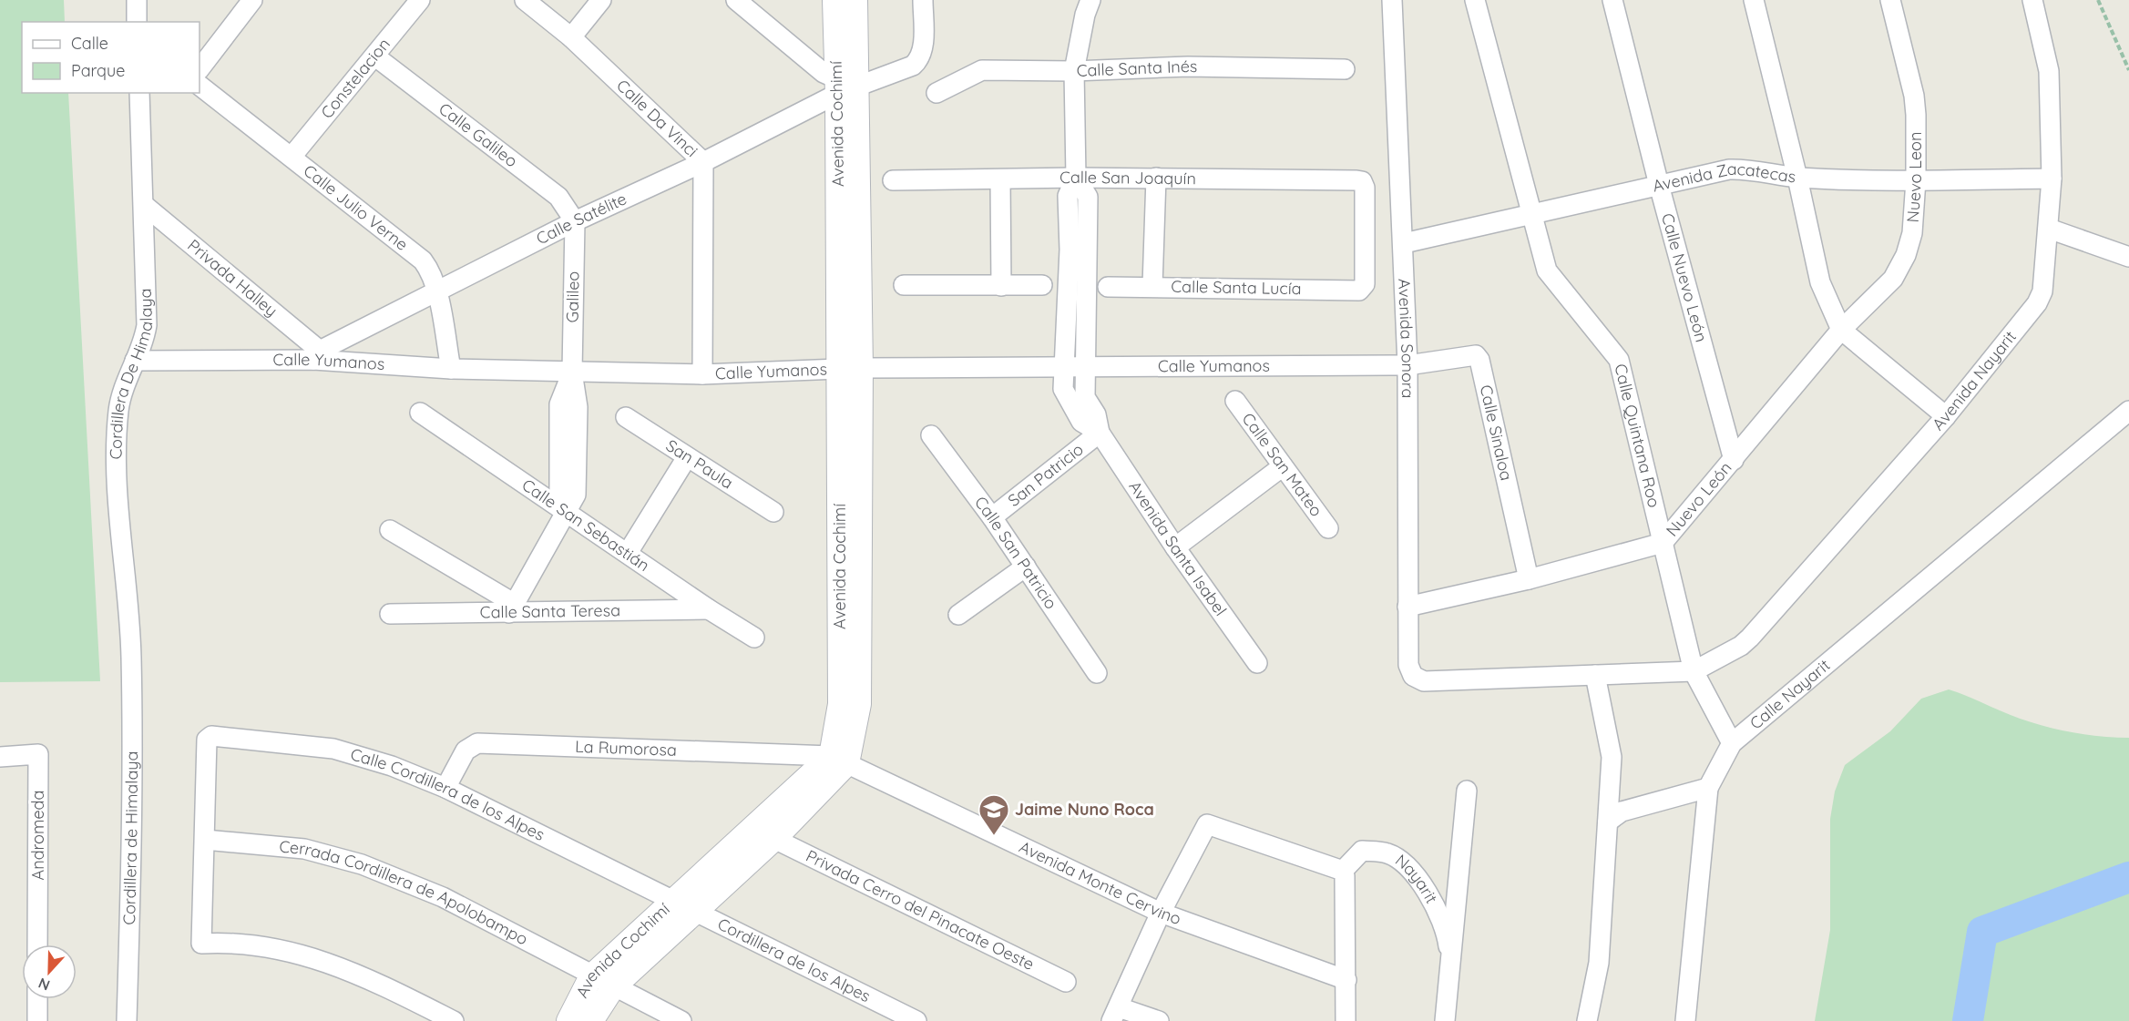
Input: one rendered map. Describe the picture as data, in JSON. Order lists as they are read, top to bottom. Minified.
{"streets":{"street":["Calle Santa Inés","Constelacion","Calle Da Vinci","Avenida Cochimí","Calle Galileo","Nuevo Leon","Calle San Joaquín","Avenida Zacatecas","Calle Julio Verne","Calle Satélite","Privada Halley","Calle Nuevo León","Calle Santa Lucía","Galileo","Avenida Sonora","Calle Yumanos","Cordillera De Himalaya","Avenida Nayarit","Calle Sinaloa","Calle Quintana Roo","Calle San Mateo","San Paula","San Patricio","Nuevo León","Calle San Sebastián","Avenida Santa Isabel","Calle San Patricio","Calle Santa Teresa","Calle Nayarit","La Rumorosa","Calle Cordillera de los Alpes","Andromeda","Cordillera de Himalaya","Avenida Monte Cervino","Nayarit","Cerrada Cordillera de Apolobampo","Privada Cerro del Pinacate Oeste","Cordillera de los Alpes"]},"crossings":[["Calle Santa Inés","Avenida Santa Isabel"],["Constelacion","Calle Galileo"],["Constelacion","Calle Julio Verne"],["Calle Da Vinci","Calle Satélite"],["Calle Da Vinci","Calle Yumanos"],["Avenida Cochimí","Calle Satélite"],["Avenida Cochimí","Calle Yumanos"],["Avenida Cochimí","La Rumorosa"],["Avenida Cochimí","Calle Cordillera de los Alpes"],["Avenida Cochimí","Avenida Monte Cervino"],["Avenida Cochimí","Cerrada Cordillera de Apolobampo"],["Avenida Cochimí","Privada Cerro del Pinacate Oeste"],["Avenida Cochimí","Cordillera de los Alpes"],["Calle Galileo","Calle Satélite"],["Calle Galileo","Galileo"],["Nuevo Leon","Avenida Zacatecas"],["Nuevo Leon","Nuevo León"],["Calle San Joaquín","Calle Santa Lucía"],["Calle San Joaquín","Avenida Santa Isabel"],["Avenida Zacatecas","Calle Nuevo León"],["Avenida Zacatecas","Avenida Sonora"],["Avenida Zacatecas","Avenida Nayarit"],["Avenida Zacatecas","Calle Quintana Roo"],["Calle Julio Verne","Calle Satélite"],["Calle Julio Verne","Calle Yumanos"],["Calle Satélite","Privada Halley"],["Calle Satélite","Galileo"],["Calle Satélite","Calle Yumanos"],["Privada Halley","Calle Yumanos"],["Privada Halley","Cordillera De Himalaya"],["Calle Nuevo León","Nuevo León"],["Galileo","Calle Yumanos"],["Galileo","Calle San Sebastián"],["Avenida Sonora","Calle Yumanos"],["Avenida Sonora","Calle Sinaloa"],["Avenida Sonora","Nuevo León"],["Calle Yumanos","Cordillera De Himalaya"],["Calle Yumanos","Calle Sinaloa"],["Calle Yumanos","Avenida Santa Isabel"],["Cordillera De Himalaya","Cordillera de Himalaya"],["Avenida Nayarit","Calle Quintana Roo"],["Calle Sinaloa","Nuevo León"],["Calle Quintana Roo","Nuevo León"],["San Patricio","Avenida Santa Isabel"],["San Patricio","Calle San Patricio"],["Calle San Sebastián","Calle Santa Teresa"],["La Rumorosa","Calle Cordillera de los Alpes"],["La Rumorosa","Avenida Monte Cervino"],["Calle Cordillera de los Alpes","Cerrada Cordillera de Apolobampo"],["Calle Cordillera de los Alpes","Cordillera de los Alpes"]],"places":{"school or university":["Jaime Nuno Roca"]},"legend":["Calle","Parque"],"north":"bottom"}
